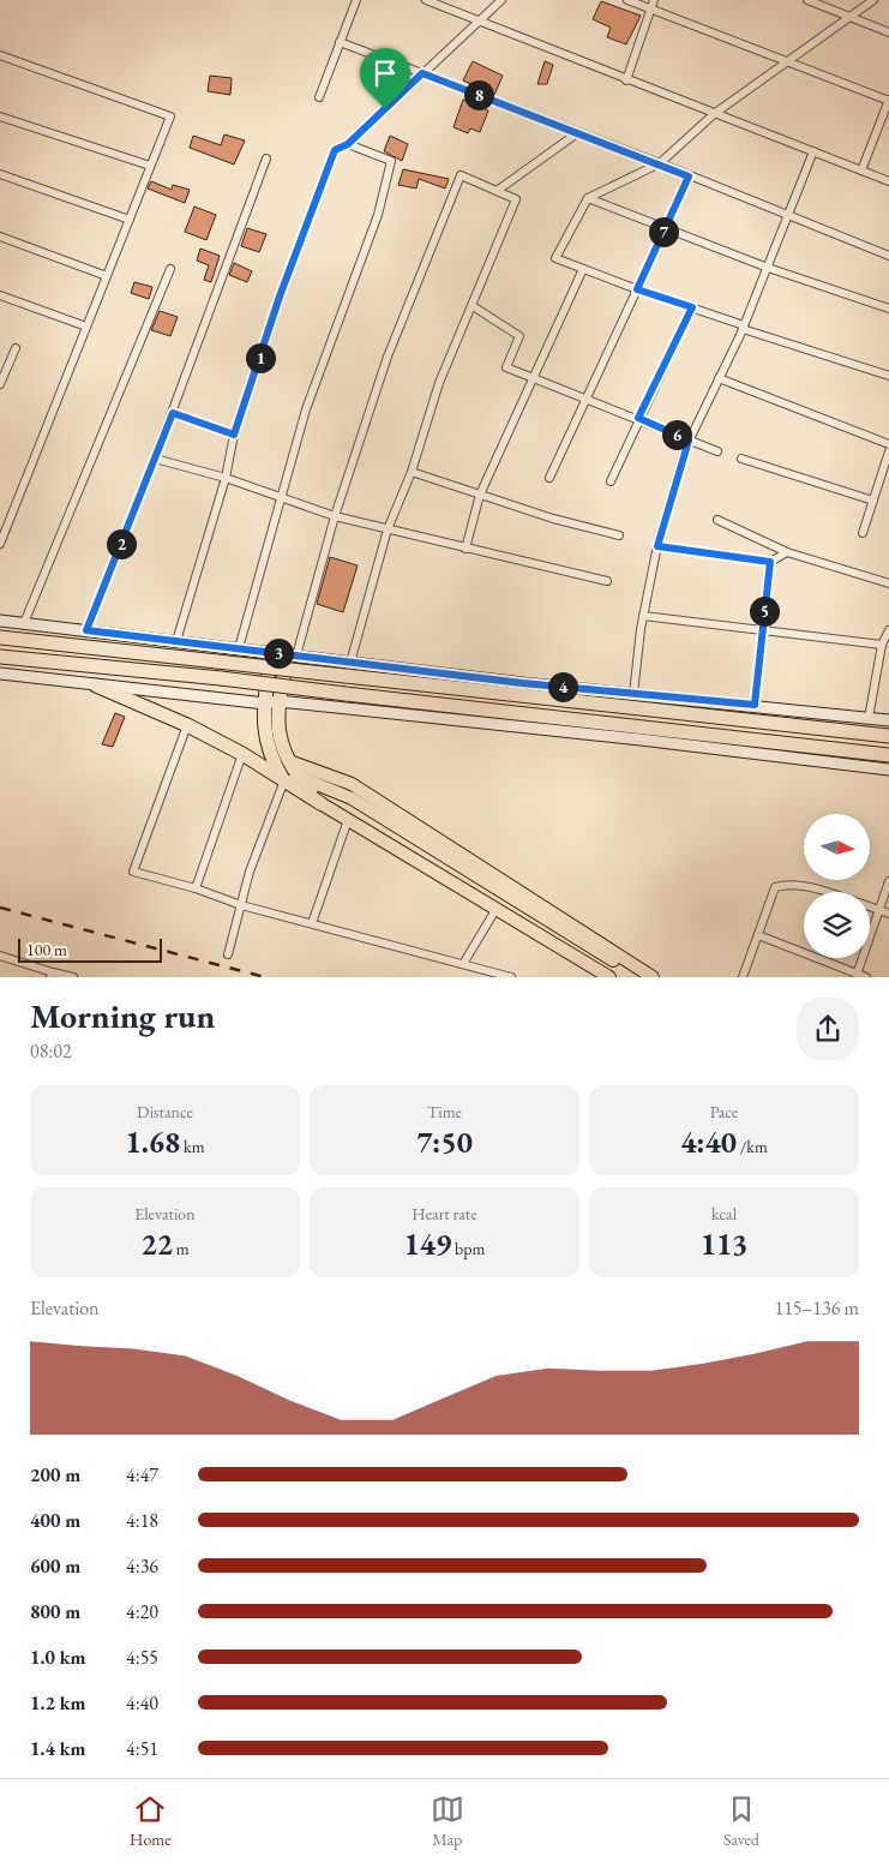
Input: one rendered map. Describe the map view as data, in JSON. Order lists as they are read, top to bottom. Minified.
{"scale_bar":"100 m","north":"right","page":{"pins":["8","7","1","6","2","5","3","4"],"scale":"100 m","heading":["Morning run","08:02"],"stats":[["Distance","1.68 km"],["Time","7:50"],["Pace","4:40 /km"],["Elevation","22 m"],["Heart rate","149 bpm"],["kcal","113"]],"chart":["Elevation","115–136 m"],"list":[{"name":"200 m","note":"4:47"},{"name":"400 m","note":"4:18"},{"name":"600 m","note":"4:36"},{"name":"800 m","note":"4:20"},{"name":"1.0 km","note":"4:55"},{"name":"1.2 km","note":"4:40"},{"name":"1.4 km","note":"4:51"}],"tabs":["Home","Map","Saved"]}}
